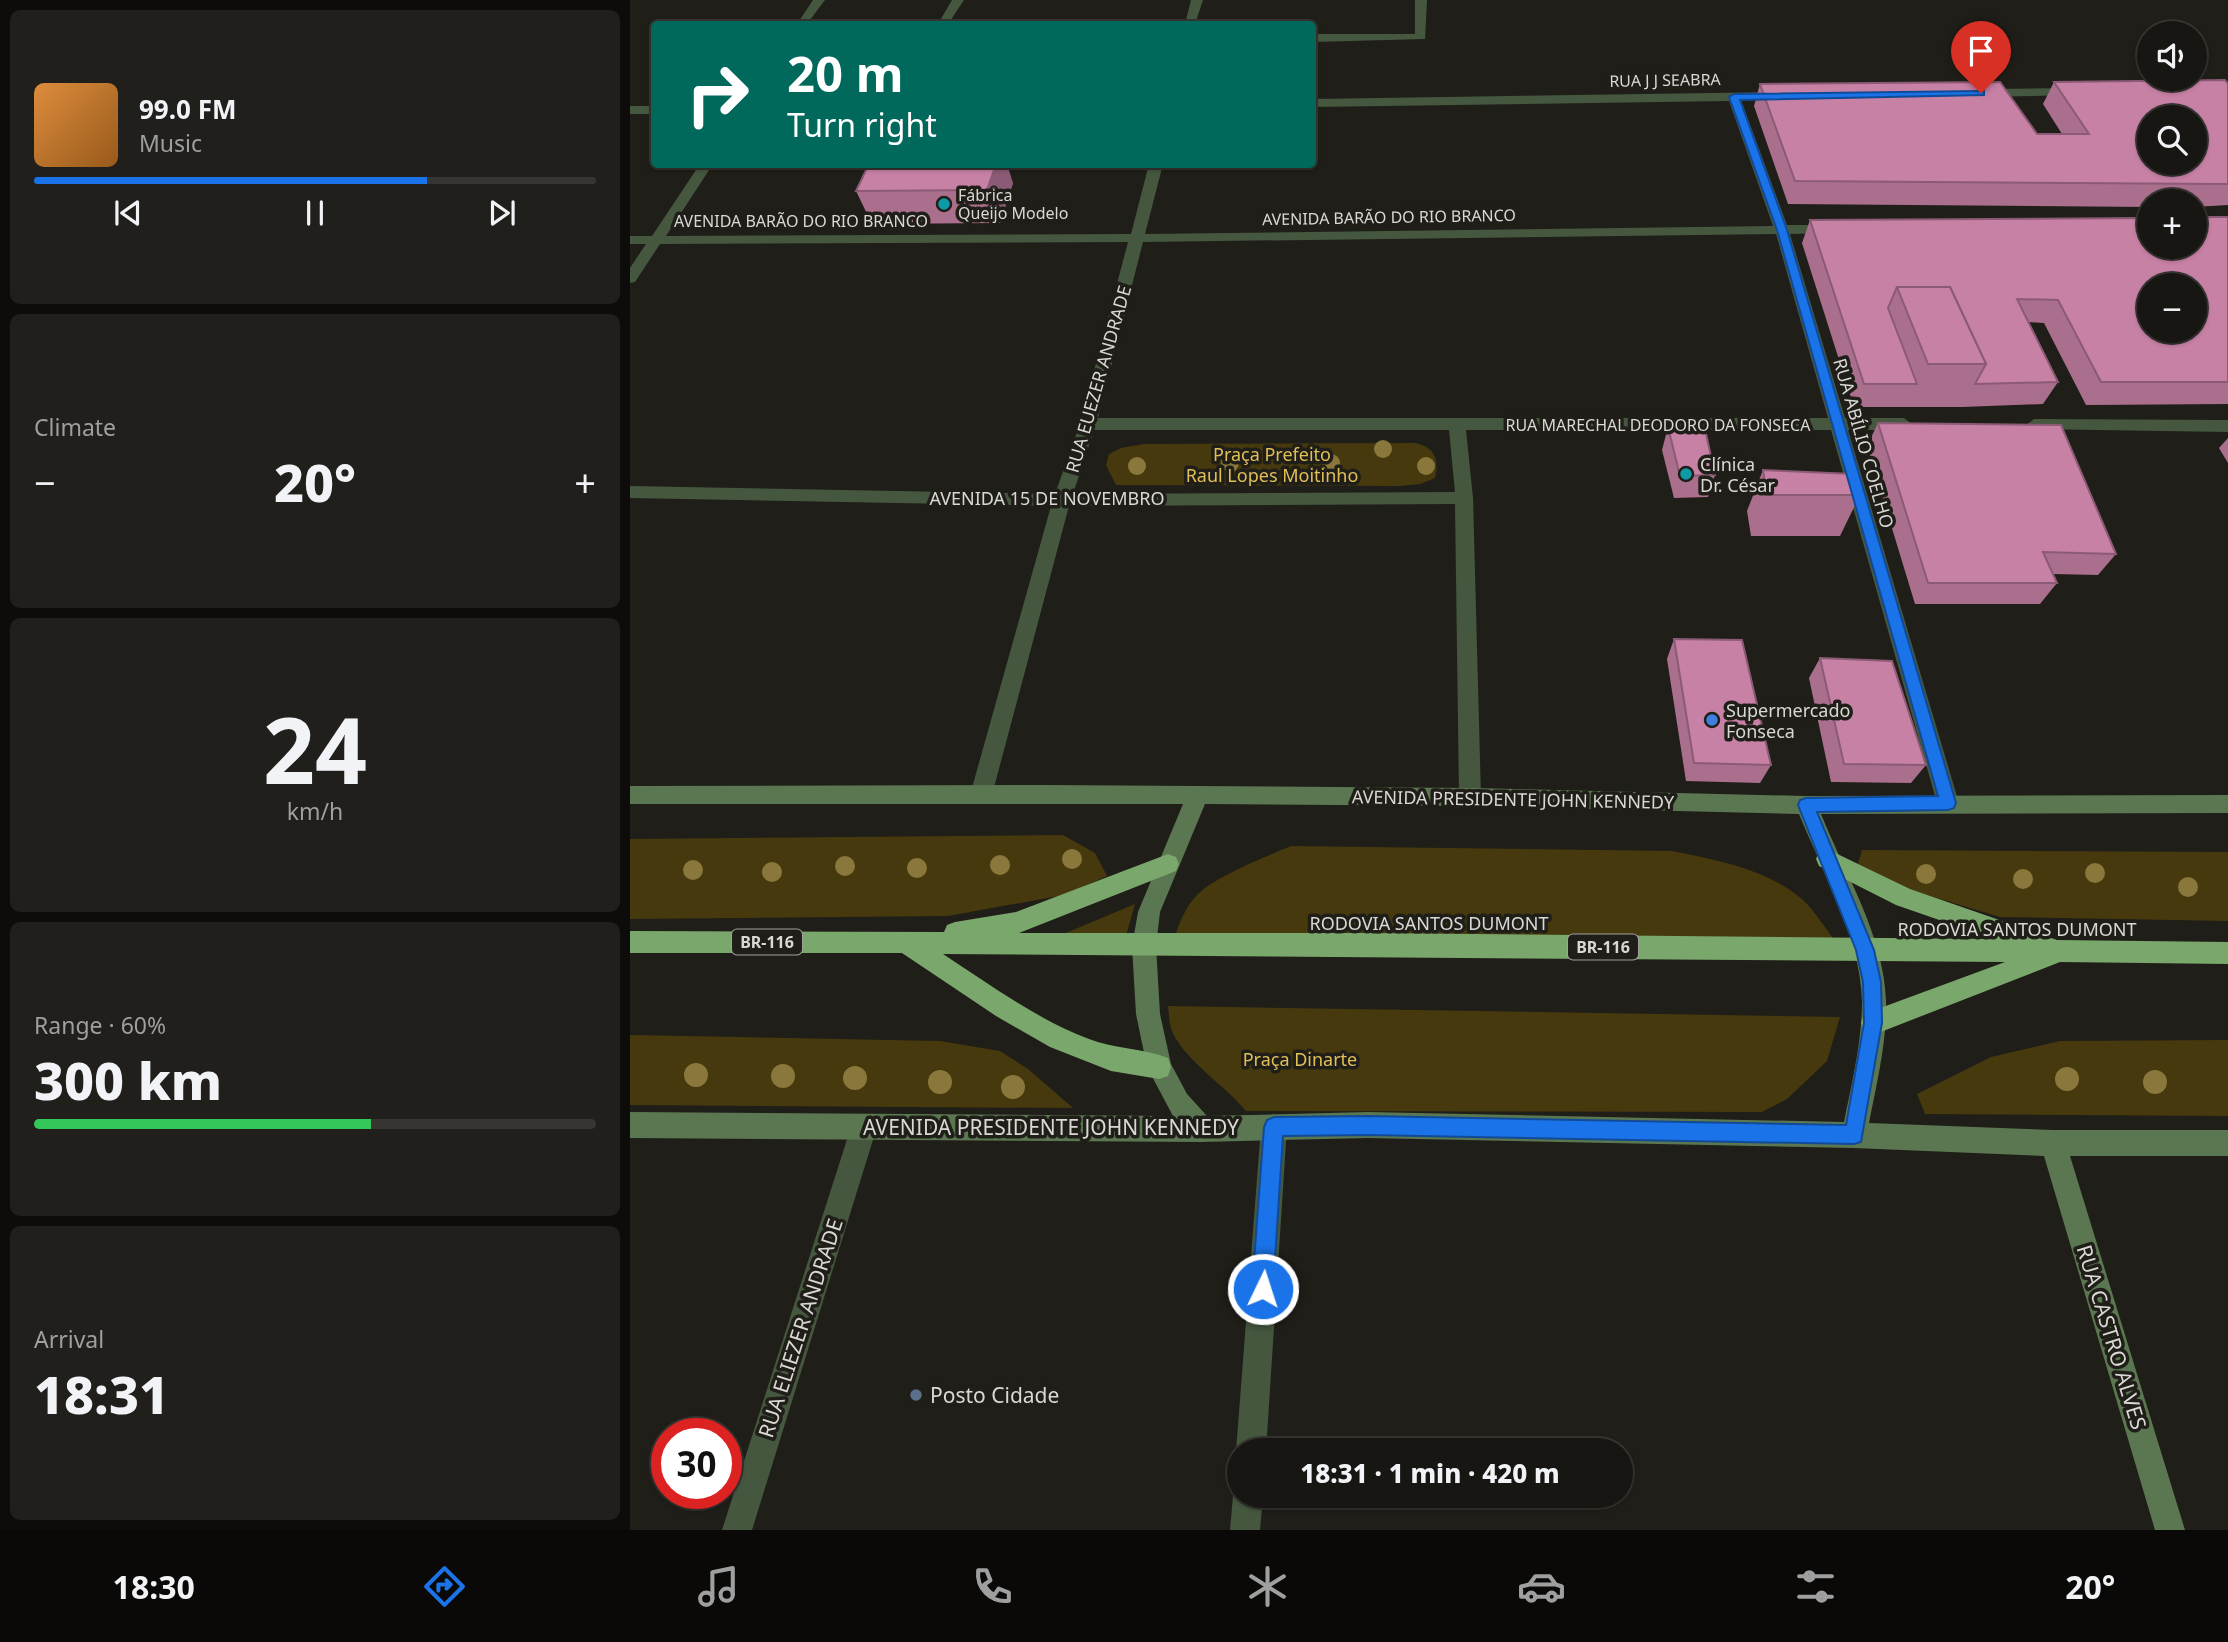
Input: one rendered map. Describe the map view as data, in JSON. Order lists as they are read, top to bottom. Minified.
{"streets":{"highway":["RODOVIA SANTOS DUMONT","BR-116"],"main road":["AVENIDA PRESIDENTE JOHN KENNEDY","RUA CASTRO ALVES"],"street":["RUA J J SEABRA","AVENIDA BARÃO DO RIO BRANCO","RUA EUEZER ANDRADE","RUA MARECHAL DEODORO DA FONSECA","RUA ABÍLIO COELHO","AVENIDA 15 DE NOVEMBRO","RUA ELIEZER ANDRADE"]},"crossings":[["RUA J J SEABRA","RUA ABÍLIO COELHO"],["AVENIDA BARÃO DO RIO BRANCO","RUA EUEZER ANDRADE"],["AVENIDA BARÃO DO RIO BRANCO","RUA ABÍLIO COELHO"],["RUA EUEZER ANDRADE","RUA MARECHAL DEODORO DA FONSECA"],["RUA EUEZER ANDRADE","AVENIDA 15 DE NOVEMBRO"],["RUA EUEZER ANDRADE","AVENIDA PRESIDENTE JOHN KENNEDY"],["RUA MARECHAL DEODORO DA FONSECA","RUA ABÍLIO COELHO"],["RUA ABÍLIO COELHO","AVENIDA PRESIDENTE JOHN KENNEDY"],["AVENIDA PRESIDENTE JOHN KENNEDY","RUA ELIEZER ANDRADE"],["AVENIDA PRESIDENTE JOHN KENNEDY","RUA CASTRO ALVES"]],"parks":["Praça Prefeito Raul Lopes Moitinho","Praça Dinarte"],"places":["Fábrica Queijo Modelo","Clínica Dr. César","Supermercado Fonseca","Posto Cidade"],"page":{"map_buttons":["+","−"],"turn":["20 m","Turn right"],"song":["99.0 FM","Music"],"tile":["Climate",["24","km/h"],["Range · 60%","300 km"],["Arrival","18:31"]],"heat":["−","20°","+"],"limit":"30","trip":"18:31 · 1 min · 420 m","tabs":["18:30","20°"]}}
